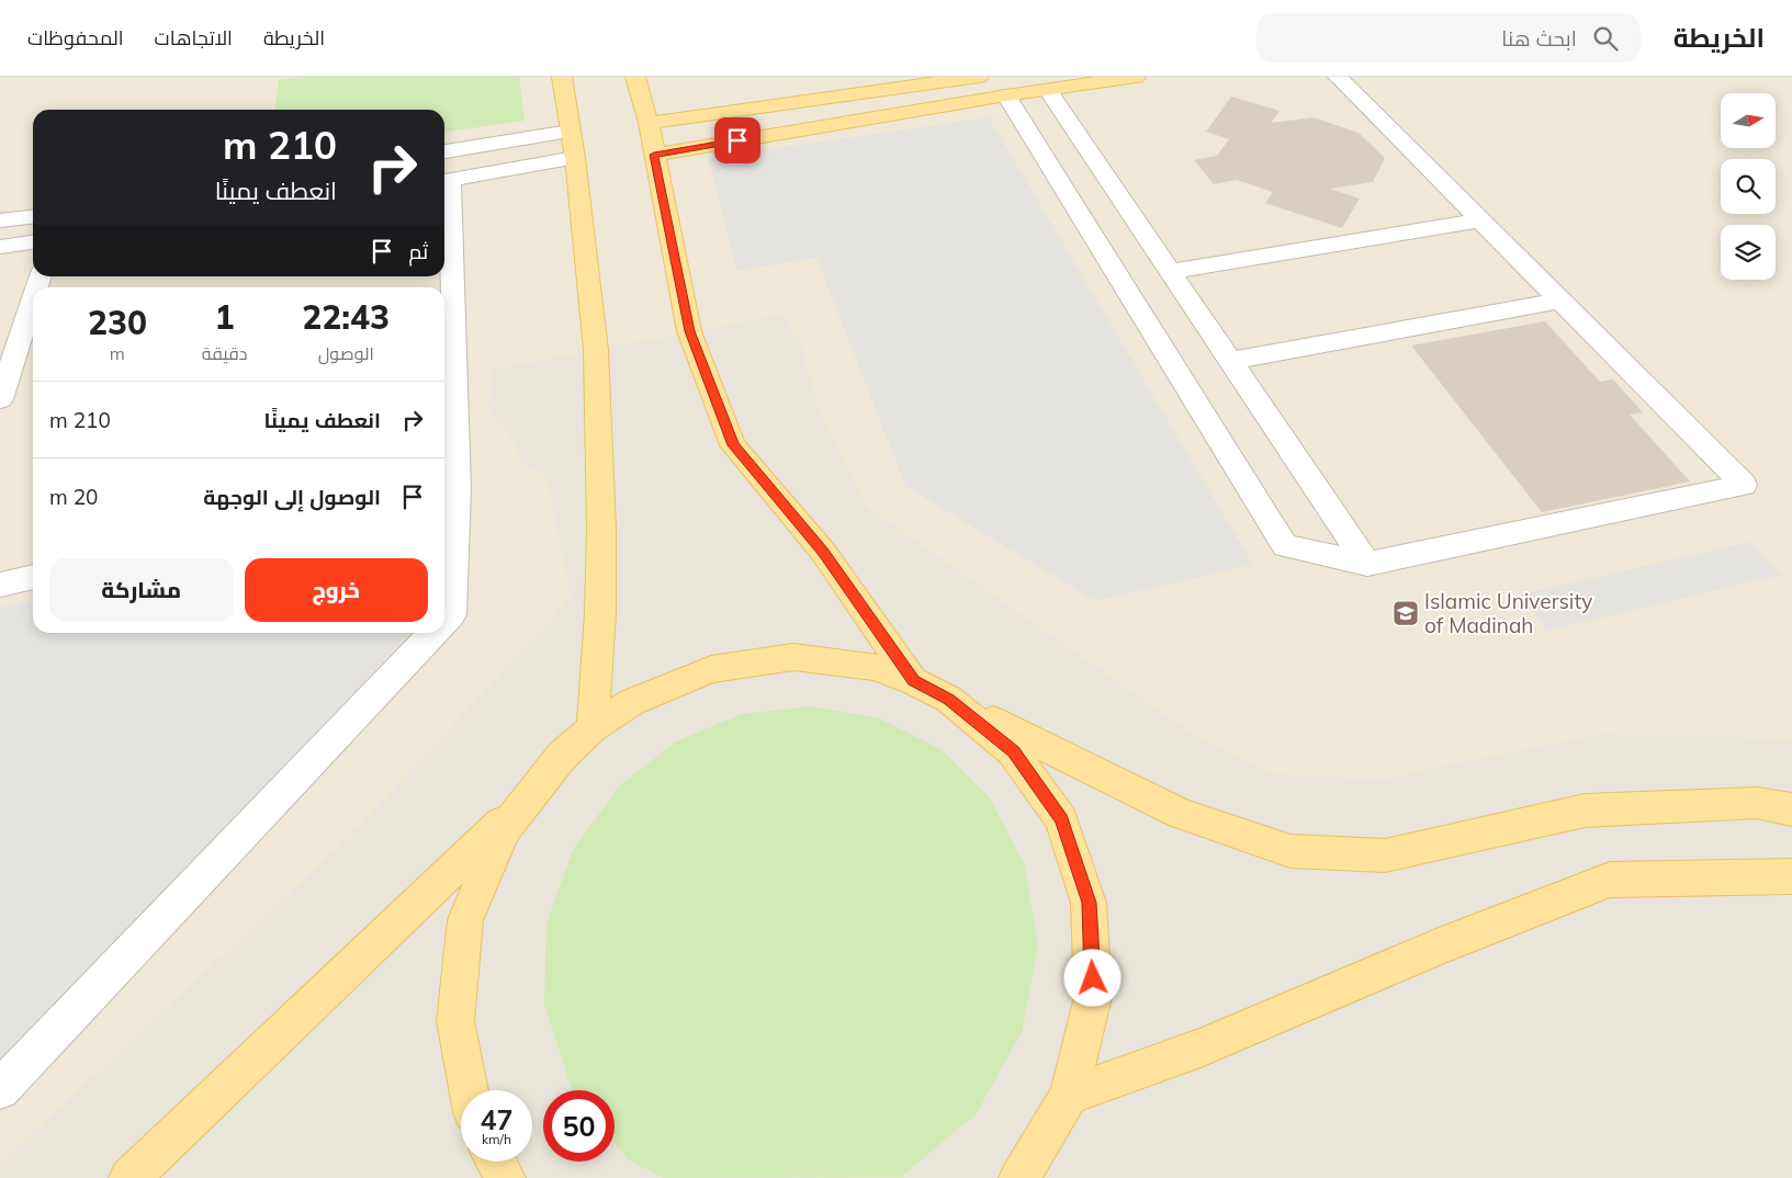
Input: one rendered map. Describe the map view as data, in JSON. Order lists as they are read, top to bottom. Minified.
{"places":{"school or university":["Islamic University of Madinah"]},"north":"right","page":{"header":"الخريطة","search":"ابحث هنا","nav":["الخريطة","الاتجاهات","المحفوظات"],"turn":["210 m","انعطف يمينًا"],"then":"ثم","eta":["22:43","الوصول","1","دقيقة","230","m"],"list":[{"name":"انعطف يمينًا","value":"210 m"},{"name":"الوصول إلى الوجهة","value":"20 m"}],"buttons":["خروج","مشاركة"],"speed":"47 km/h","limit":"50"}}
